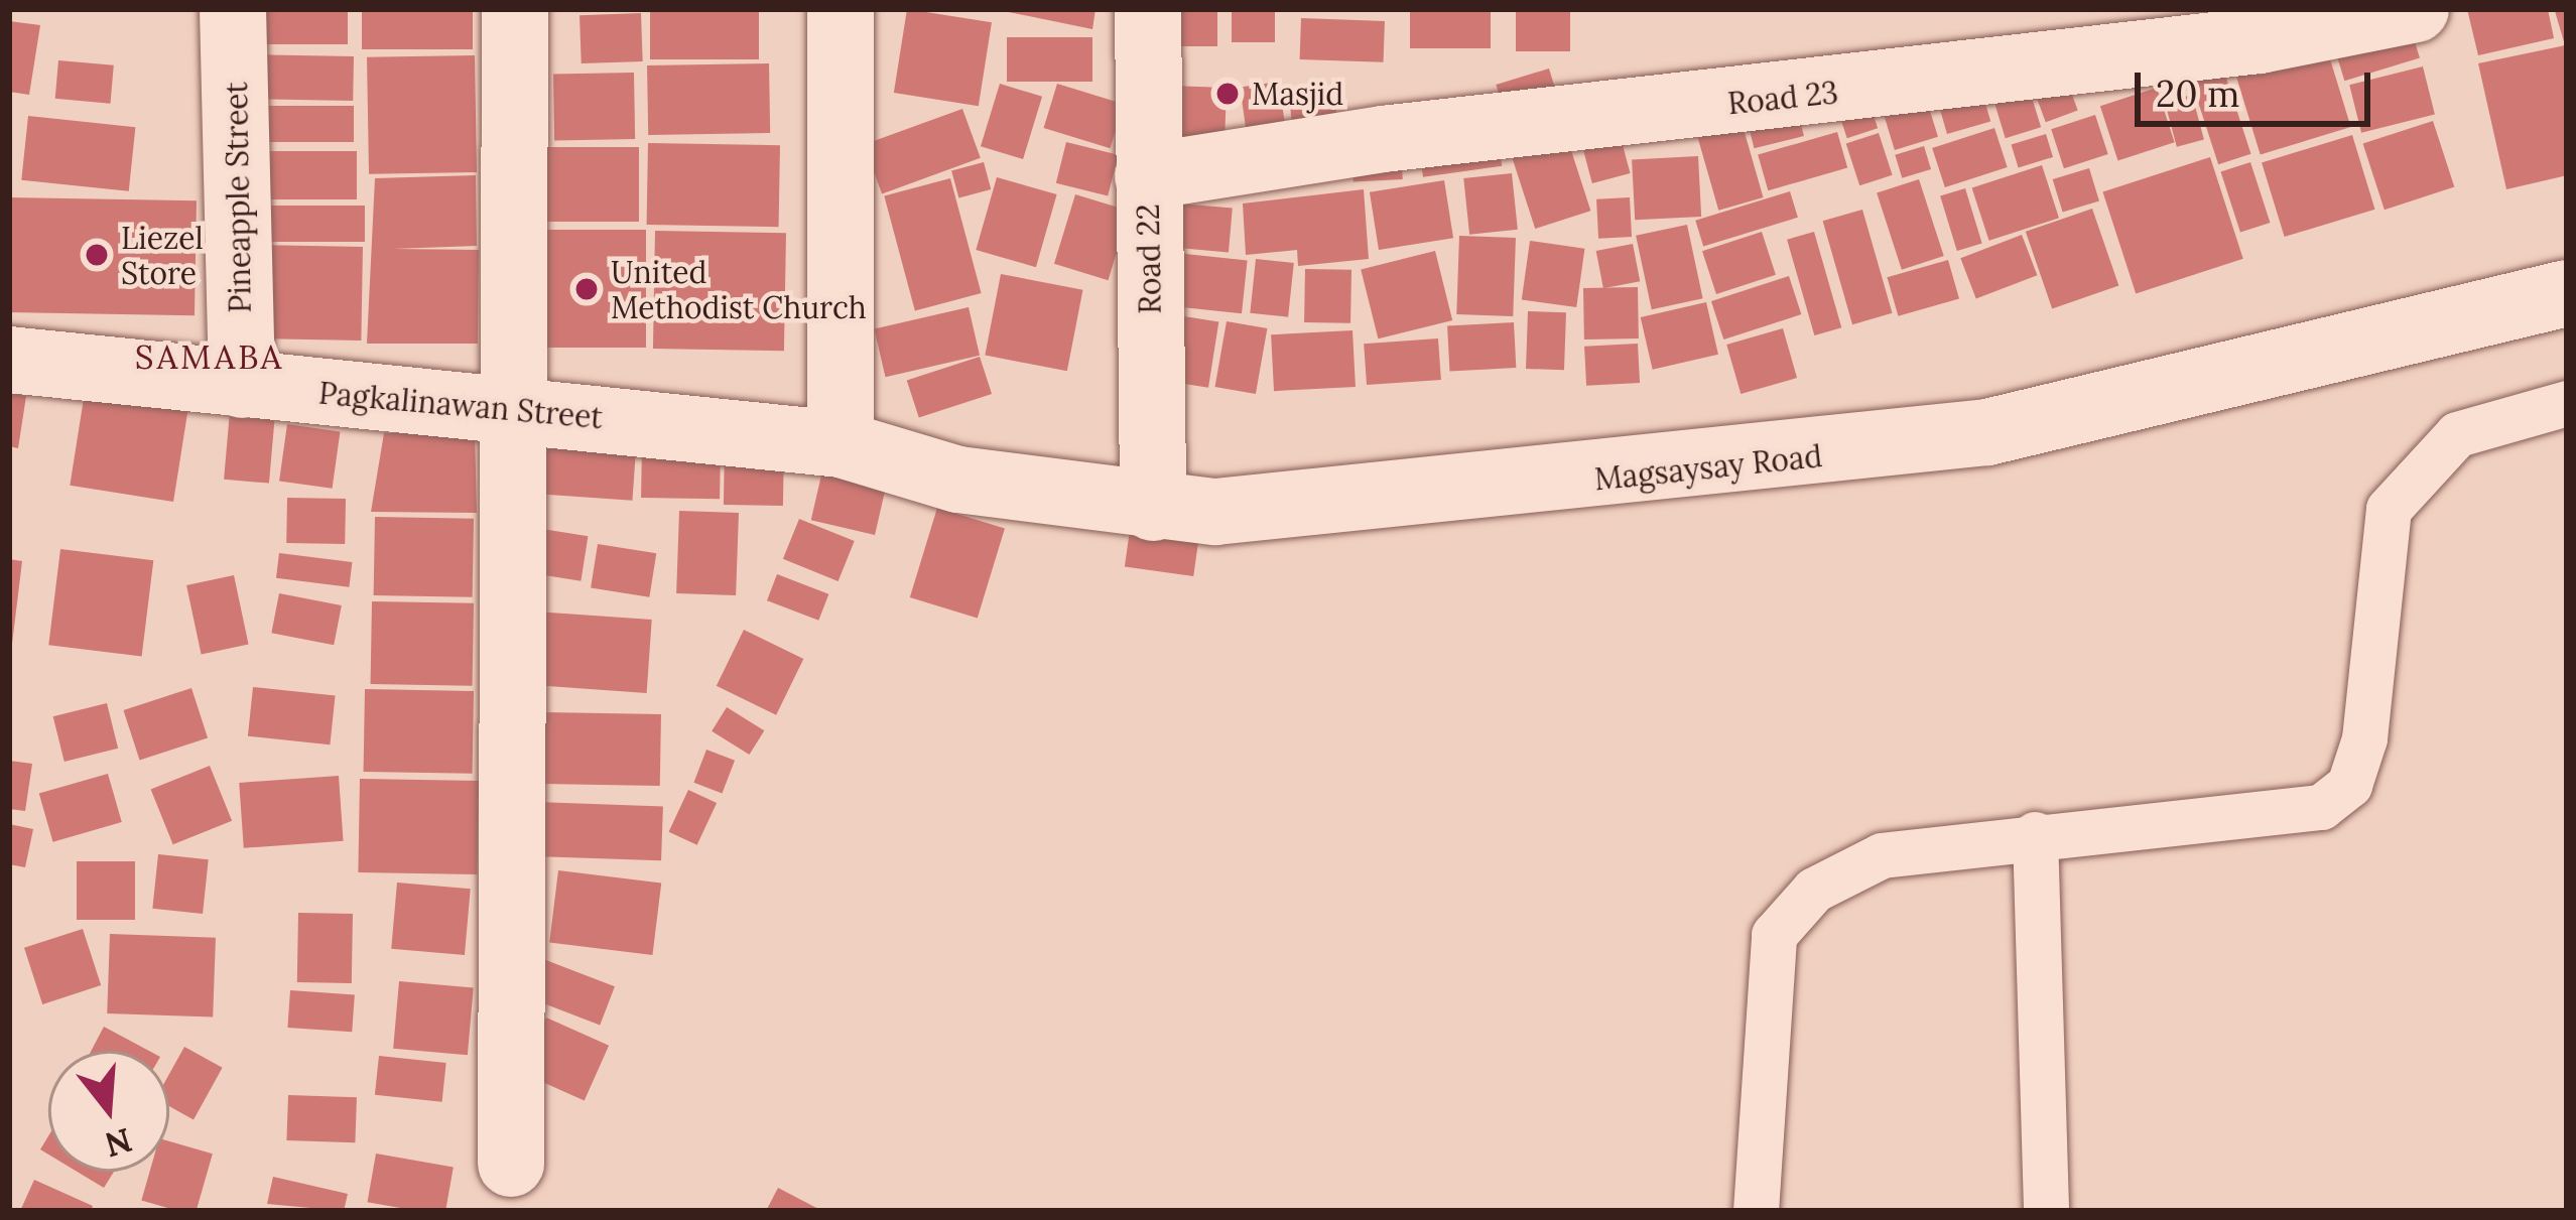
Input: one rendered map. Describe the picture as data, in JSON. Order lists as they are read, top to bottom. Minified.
{"streets":{"street":["Road 23","Pineapple Street","Road 22","Pagkalinawan Street","Magsaysay Road"]},"crossings":[["Road 23","Road 22"],["Pineapple Street","Pagkalinawan Street"],["Road 22","Magsaysay Road"],["Pagkalinawan Street","Magsaysay Road"]],"districts":["SAMABA"],"places":["Masjid","Liezel Store","United Methodist Church"],"scale_bar":"20 m","north":"bottom"}
